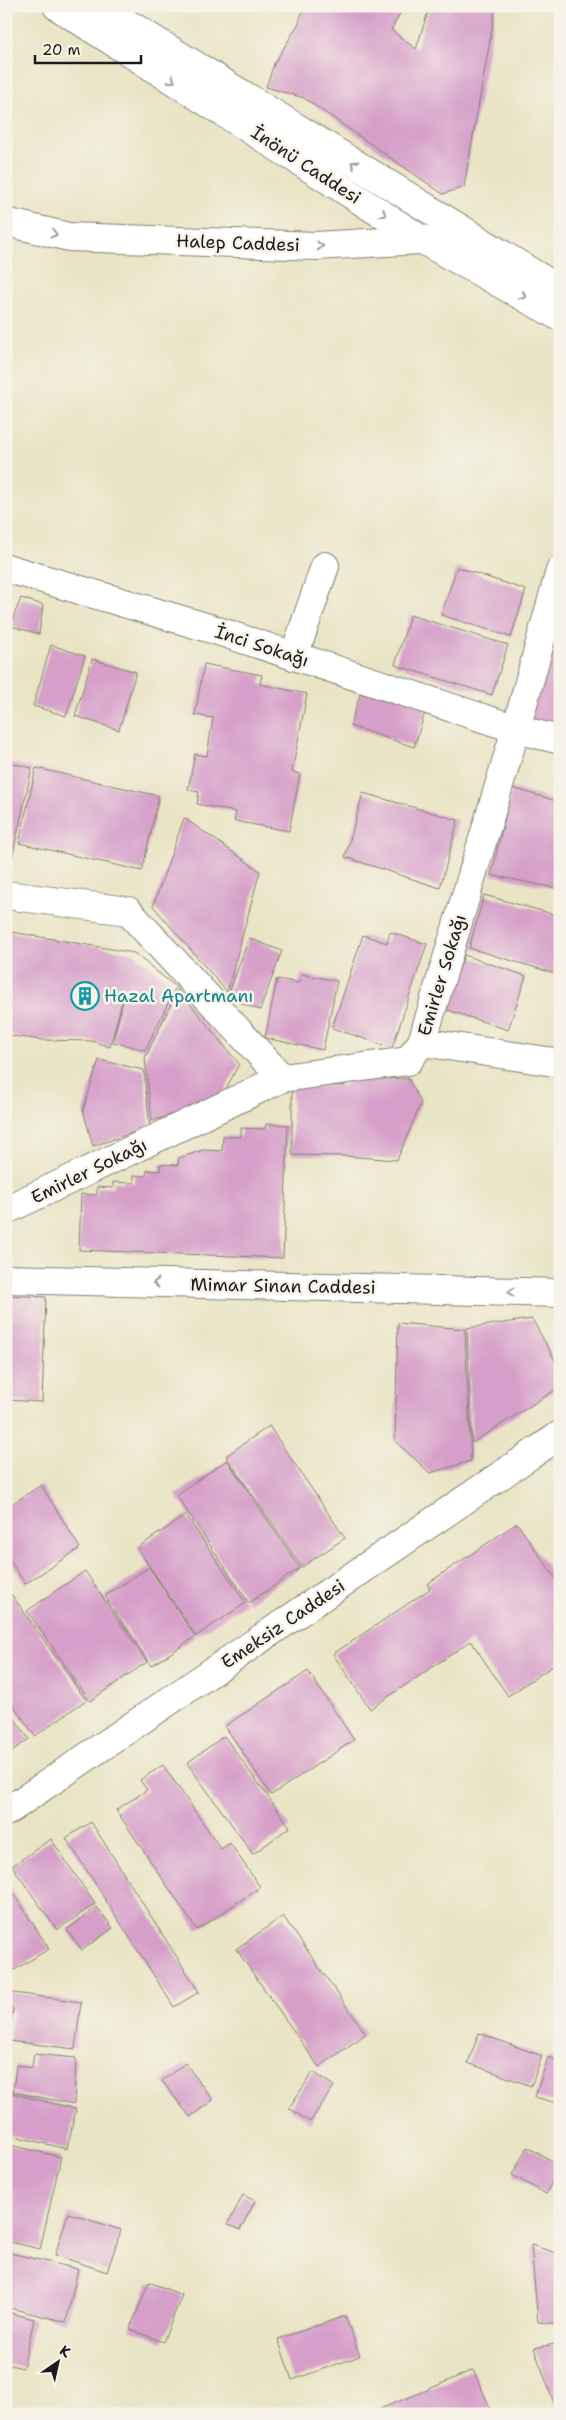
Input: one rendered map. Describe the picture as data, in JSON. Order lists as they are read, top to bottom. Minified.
{"streets":{"street":["İnönü Caddesi","Halep Caddesi","İnci Sokağı","Emirler Sokağı","Mimar Sinan Caddesi","Emeksiz Caddesi"]},"crossings":[["İnönü Caddesi","Halep Caddesi"],["İnci Sokağı","Emirler Sokağı"]],"one_way":["Halep Caddesi","Mimar Sinan Caddesi"],"places":{"building":["Hazal Apartmanı"]},"scale_bar":"20 m","north":"top right"}
